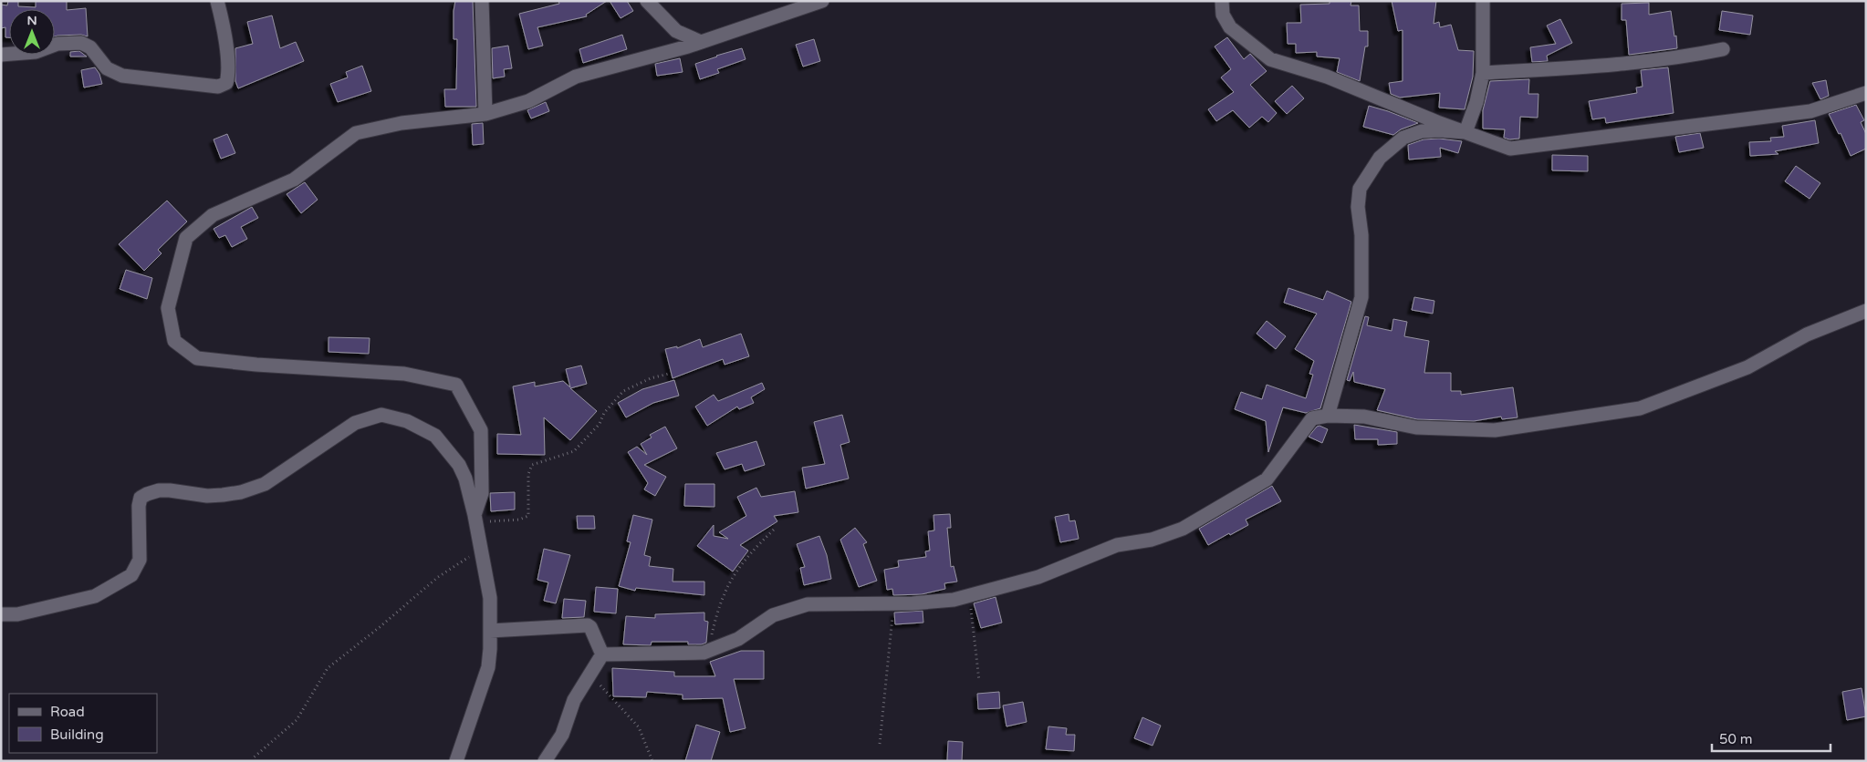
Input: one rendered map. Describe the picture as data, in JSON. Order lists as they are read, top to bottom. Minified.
{"legend":["Road","Building"],"scale_bar":"50 m","north":"top"}
